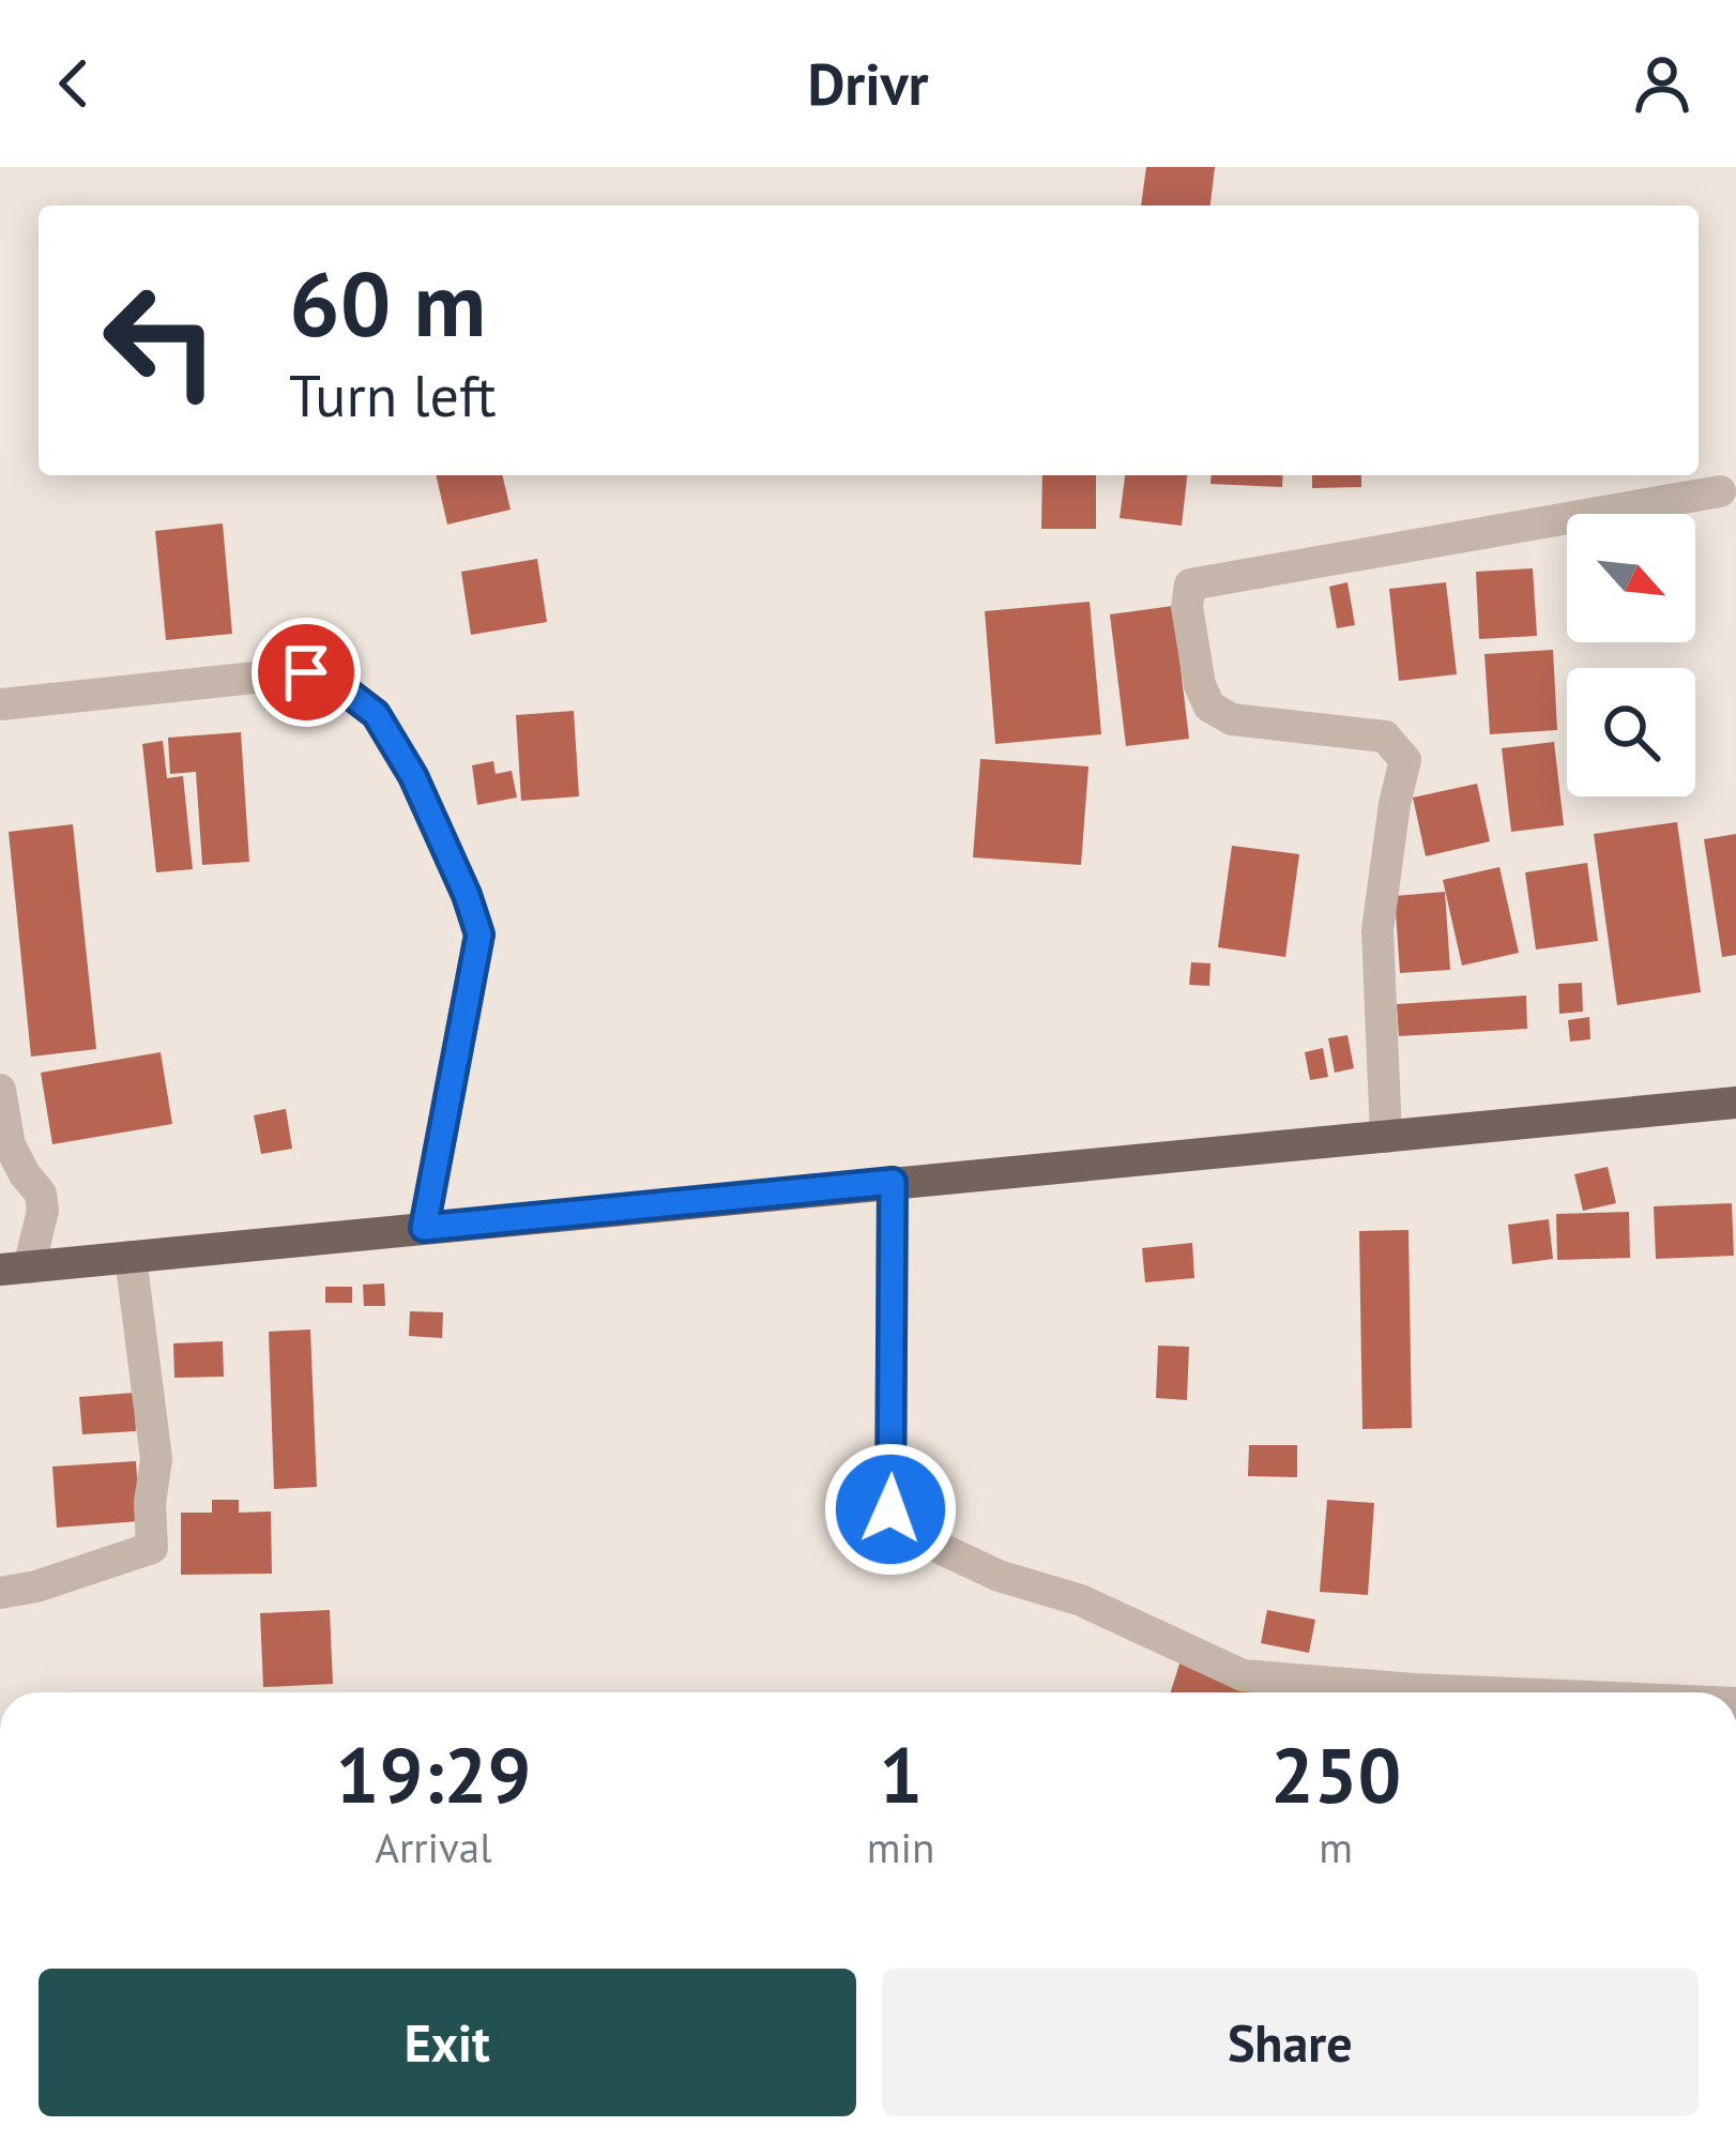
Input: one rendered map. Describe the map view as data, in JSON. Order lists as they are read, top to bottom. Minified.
{"north":"bottom right","page":{"header":"Drivr","turn":["60 m","Turn left"],"eta":["19:29","Arrival","1","min","250","m"],"buttons":["Exit","Share"]}}
